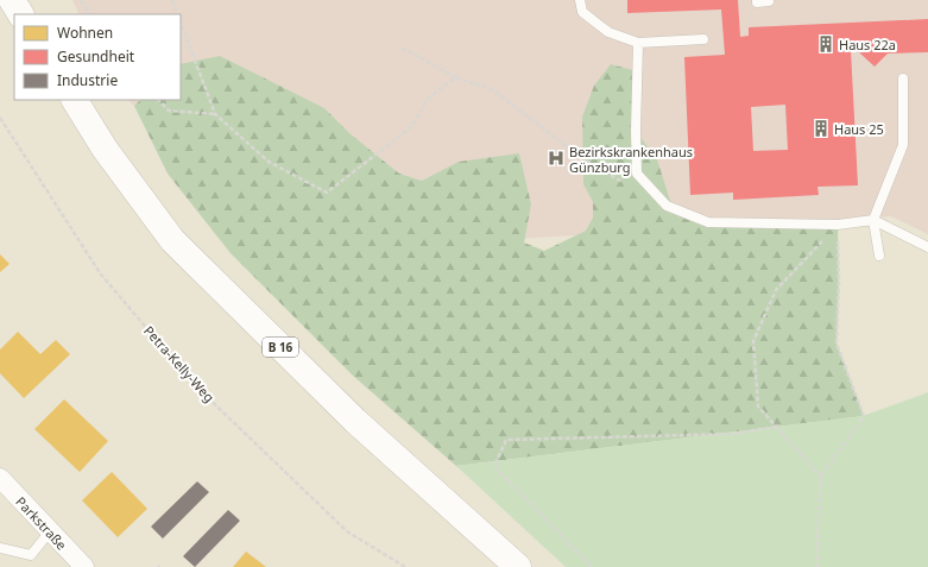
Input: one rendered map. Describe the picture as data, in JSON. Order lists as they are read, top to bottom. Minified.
{"streets":{"main road":["B 16"],"street":["Parkstraße"],"path":["Petra-Kelly-Weg"]},"places":{"building":["Haus 22a","Haus 25"],"hospital":["Bezirkskrankenhaus Günzburg"]},"legend":["Wohnen","Gesundheit","Industrie"]}
